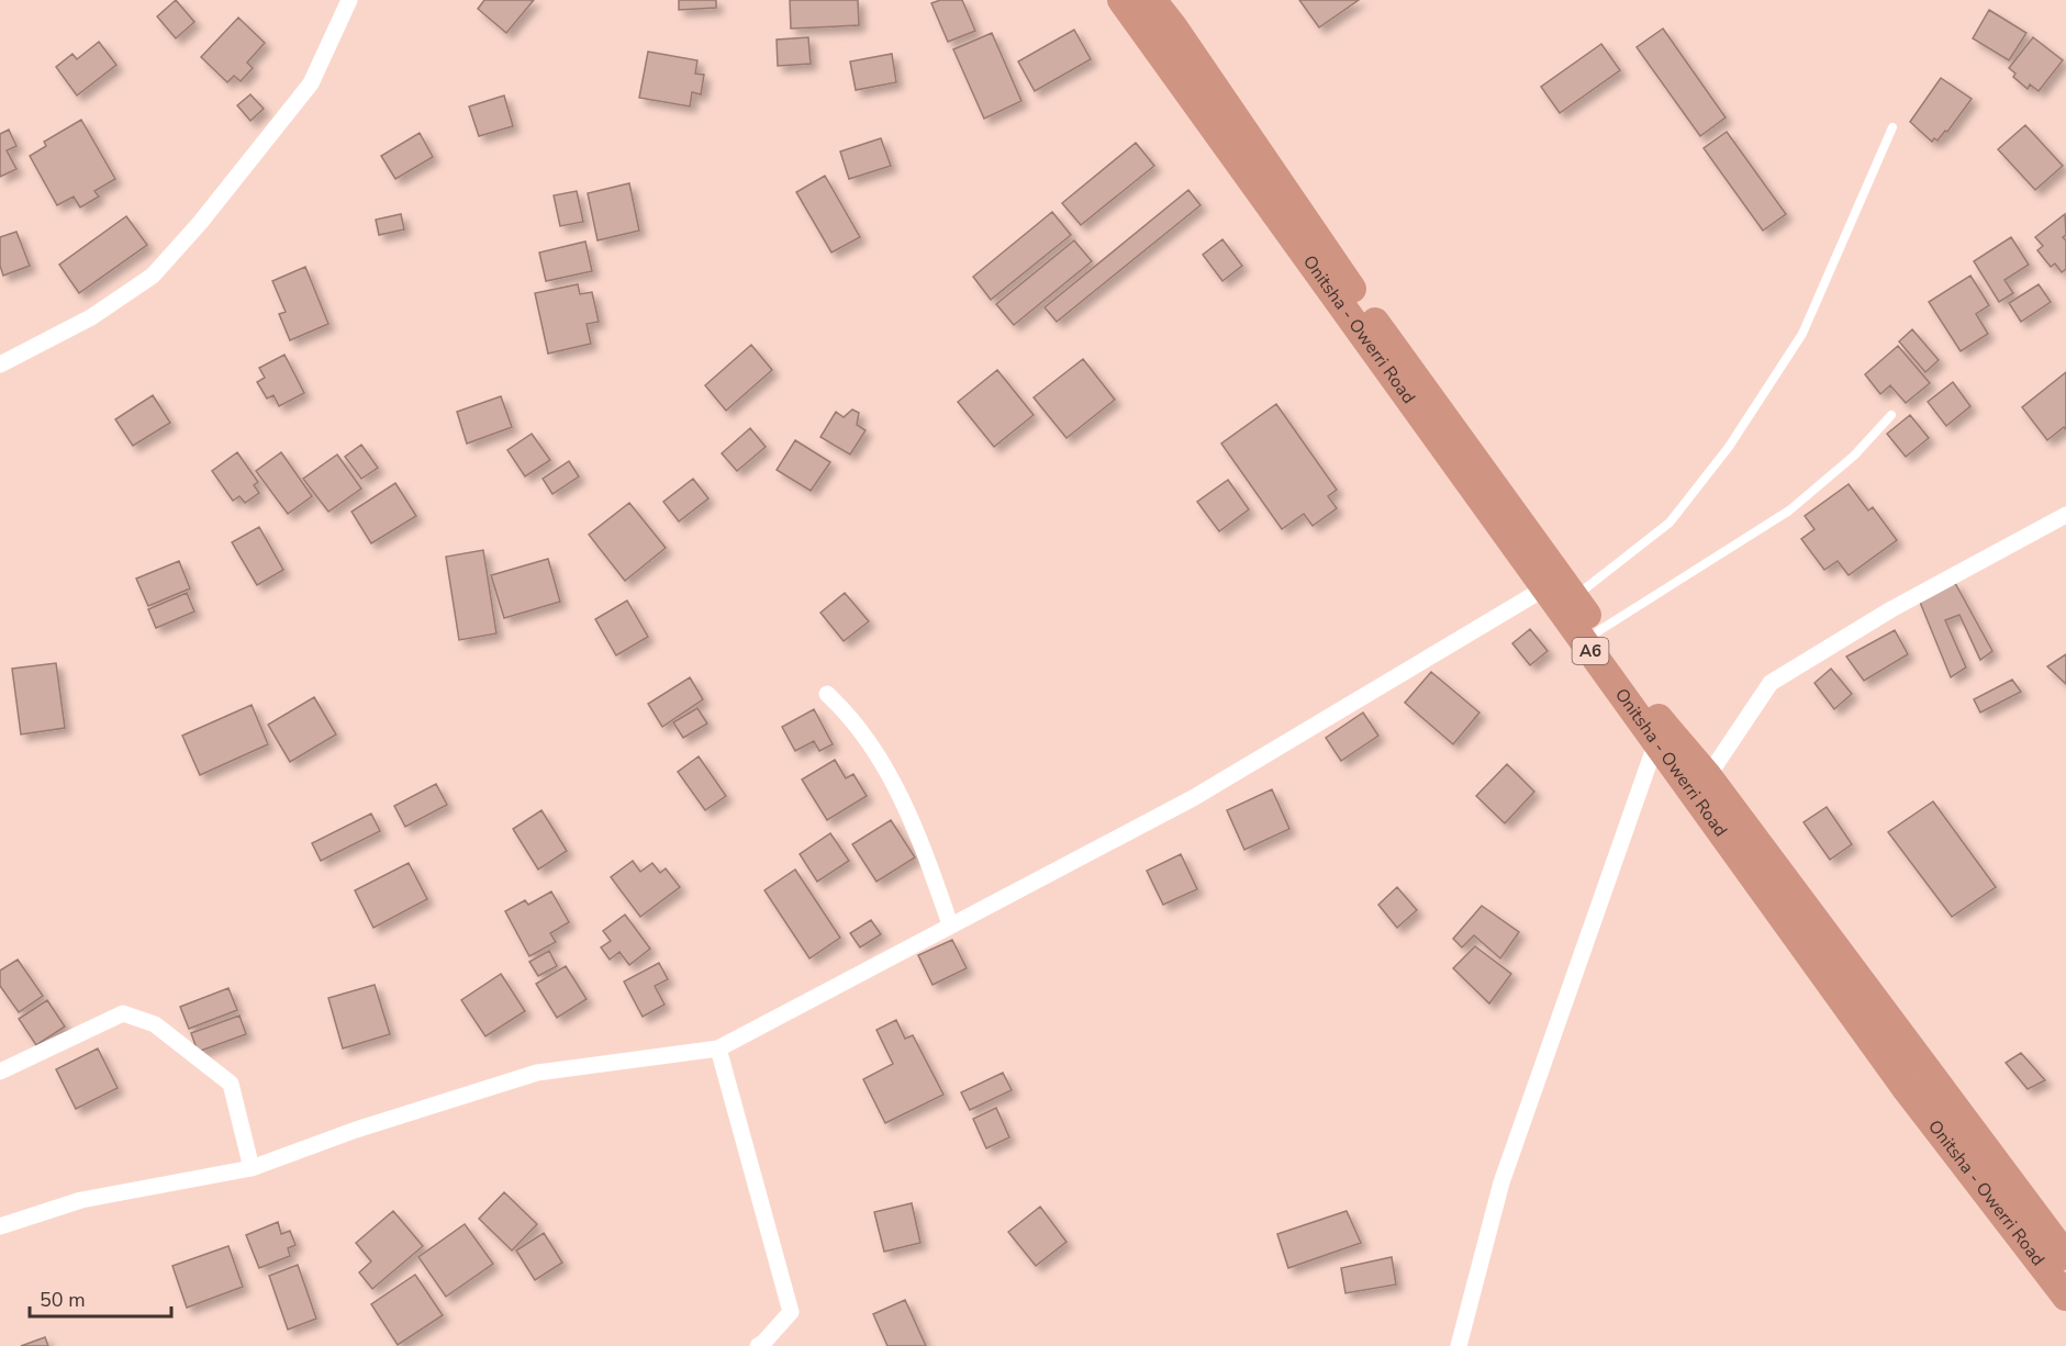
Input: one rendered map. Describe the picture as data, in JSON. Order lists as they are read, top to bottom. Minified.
{"streets":{"highway":["Onitsha - Owerri Road","A6"]},"scale_bar":"50 m"}
